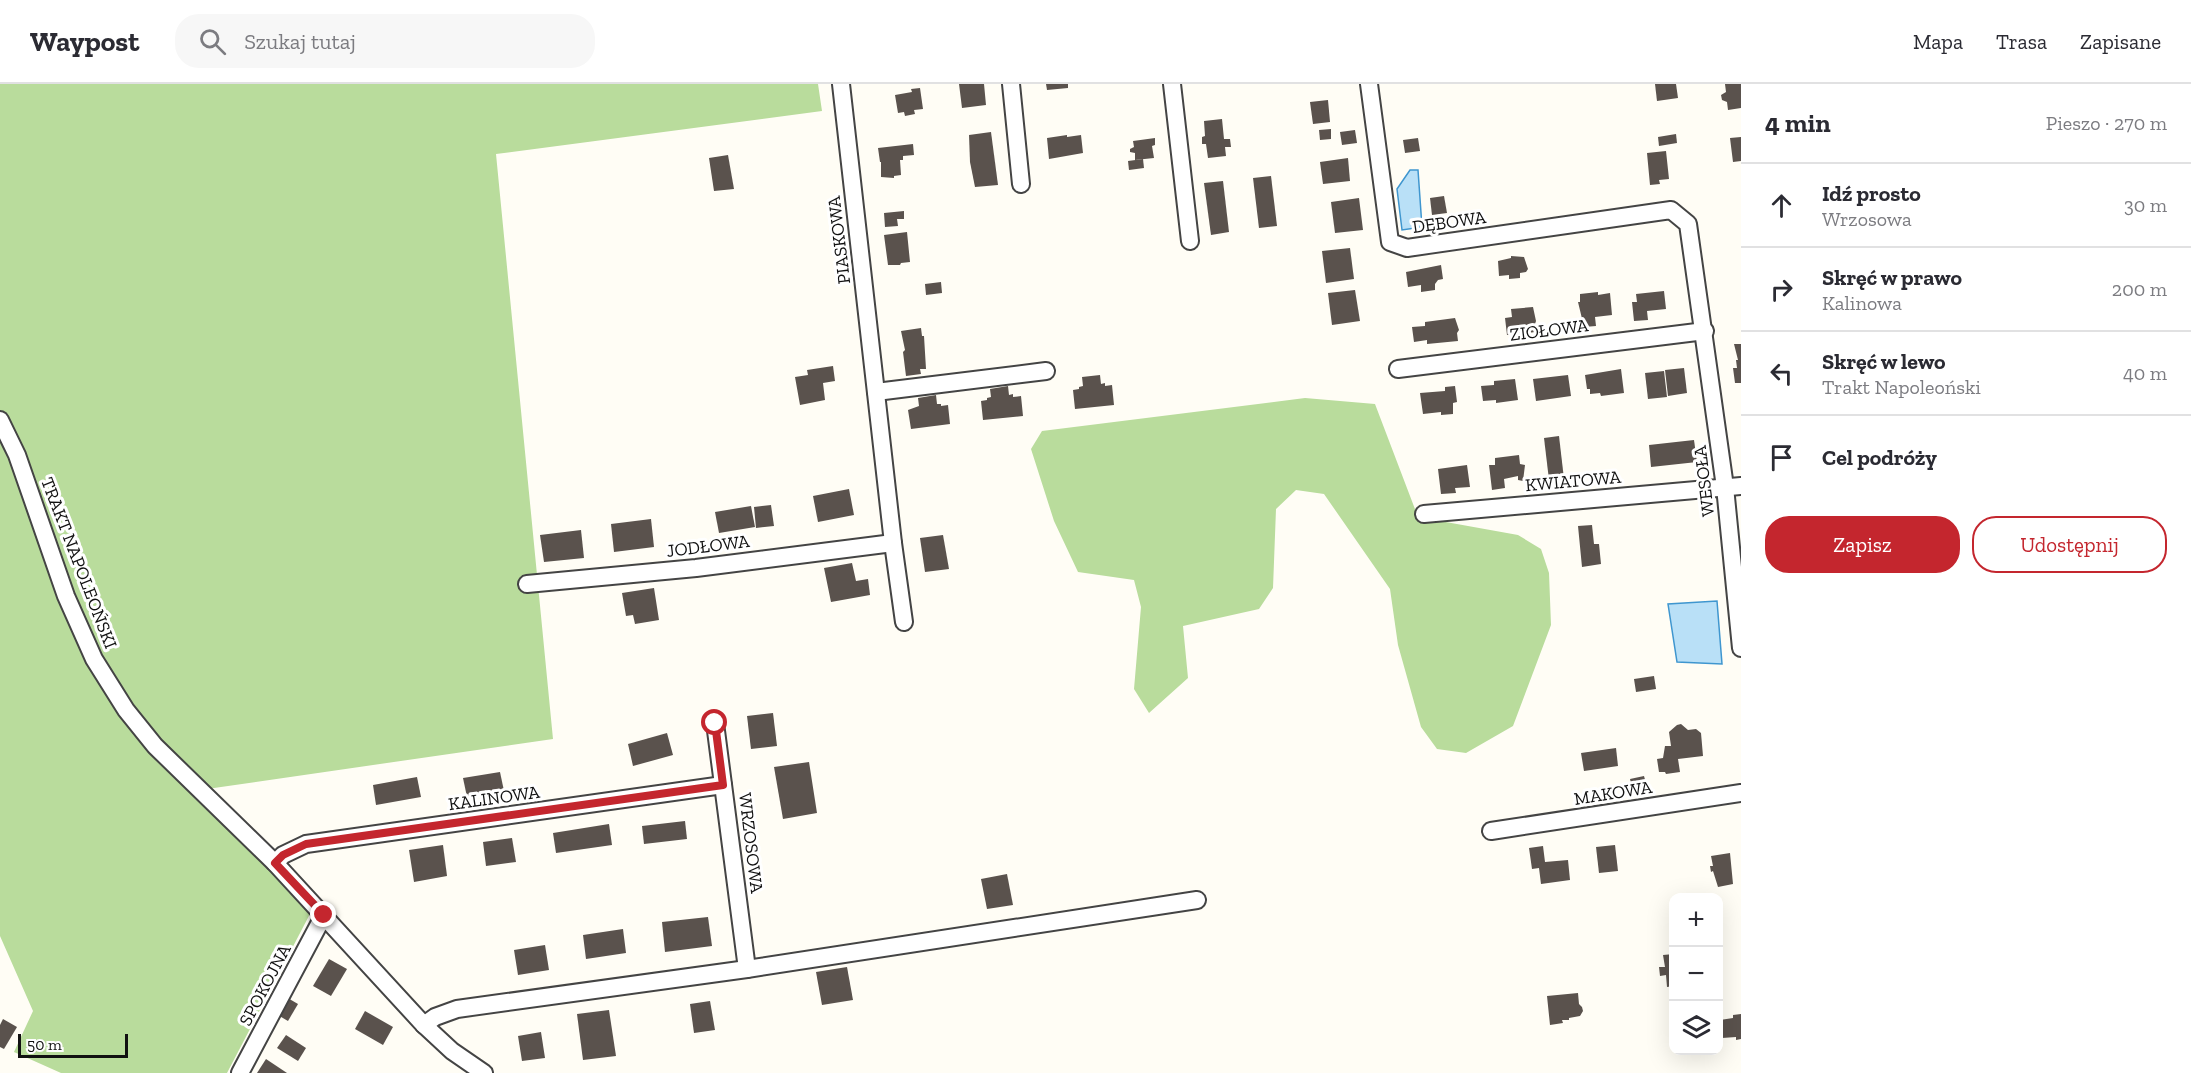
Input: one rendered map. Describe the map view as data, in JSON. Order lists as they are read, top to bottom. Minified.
{"streets":{"street":["DĘBOWA","PIASKOWA","ZIOŁOWA","KWIATOWA","WESOŁA","JODŁOWA","TRAKT NAPOLEOŃSKI","MAKOWA","KALINOWA","WRZOSOWA","SPOKOJNA"]},"crossings":[["DĘBOWA","WESOŁA"],["PIASKOWA","JODŁOWA"],["ZIOŁOWA","WESOŁA"],["KWIATOWA","WESOŁA"],["TRAKT NAPOLEOŃSKI","KALINOWA"],["TRAKT NAPOLEOŃSKI","SPOKOJNA"],["KALINOWA","WRZOSOWA"]],"scale_bar":"50 m","page":{"header":"Waypost","search":"Szukaj tutaj","nav":["Mapa","Trasa","Zapisane"],"heading":["4 min","Pieszo · 270 m"],"list":[["Idź prosto","Wrzosowa","30 m"],["Skręć w prawo","Kalinowa","200 m"],["Skręć w lewo","Trakt Napoleoński","40 m"],"Cel podróży"],"buttons":["Zapisz","Udostępnij"],"map_buttons":["+","−"],"scale":"50 m"}}
